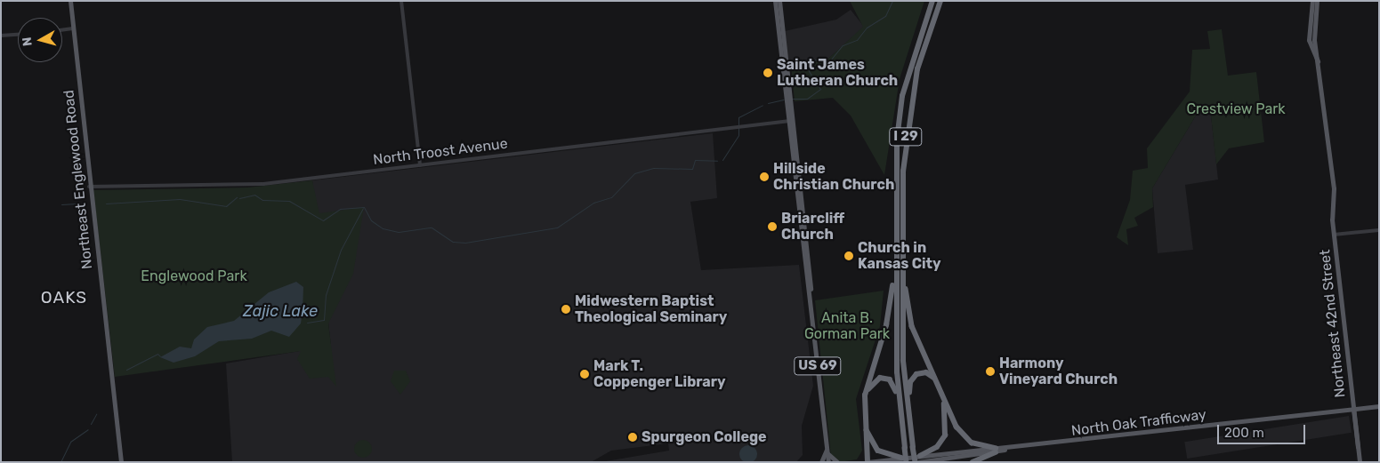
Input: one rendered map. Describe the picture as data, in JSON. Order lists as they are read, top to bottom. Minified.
{"streets":{"highway":["I 29"],"main road":["Northeast Englewood Road","Northeast 42nd Street","US 69","North Oak Trafficway"],"street":["North Troost Avenue"]},"crossings":[["I 29","North Oak Trafficway"],["North Troost Avenue","Northeast Englewood Road"],["North Troost Avenue","US 69"],["Northeast 42nd Street","North Oak Trafficway"]],"districts":["OAKS"],"water":["Zajic Lake"],"parks":["Crestview Park","Englewood Park","Anita B. Gorman Park"],"places":["Saint James Lutheran Church","Hillside Christian Church","Briarcliff Church","Church in Kansas City","Midwestern Baptist Theological Seminary","Harmony Vineyard Church","Mark T. Coppenger Library","Spurgeon College"],"scale_bar":"200 m","north":"left"}
